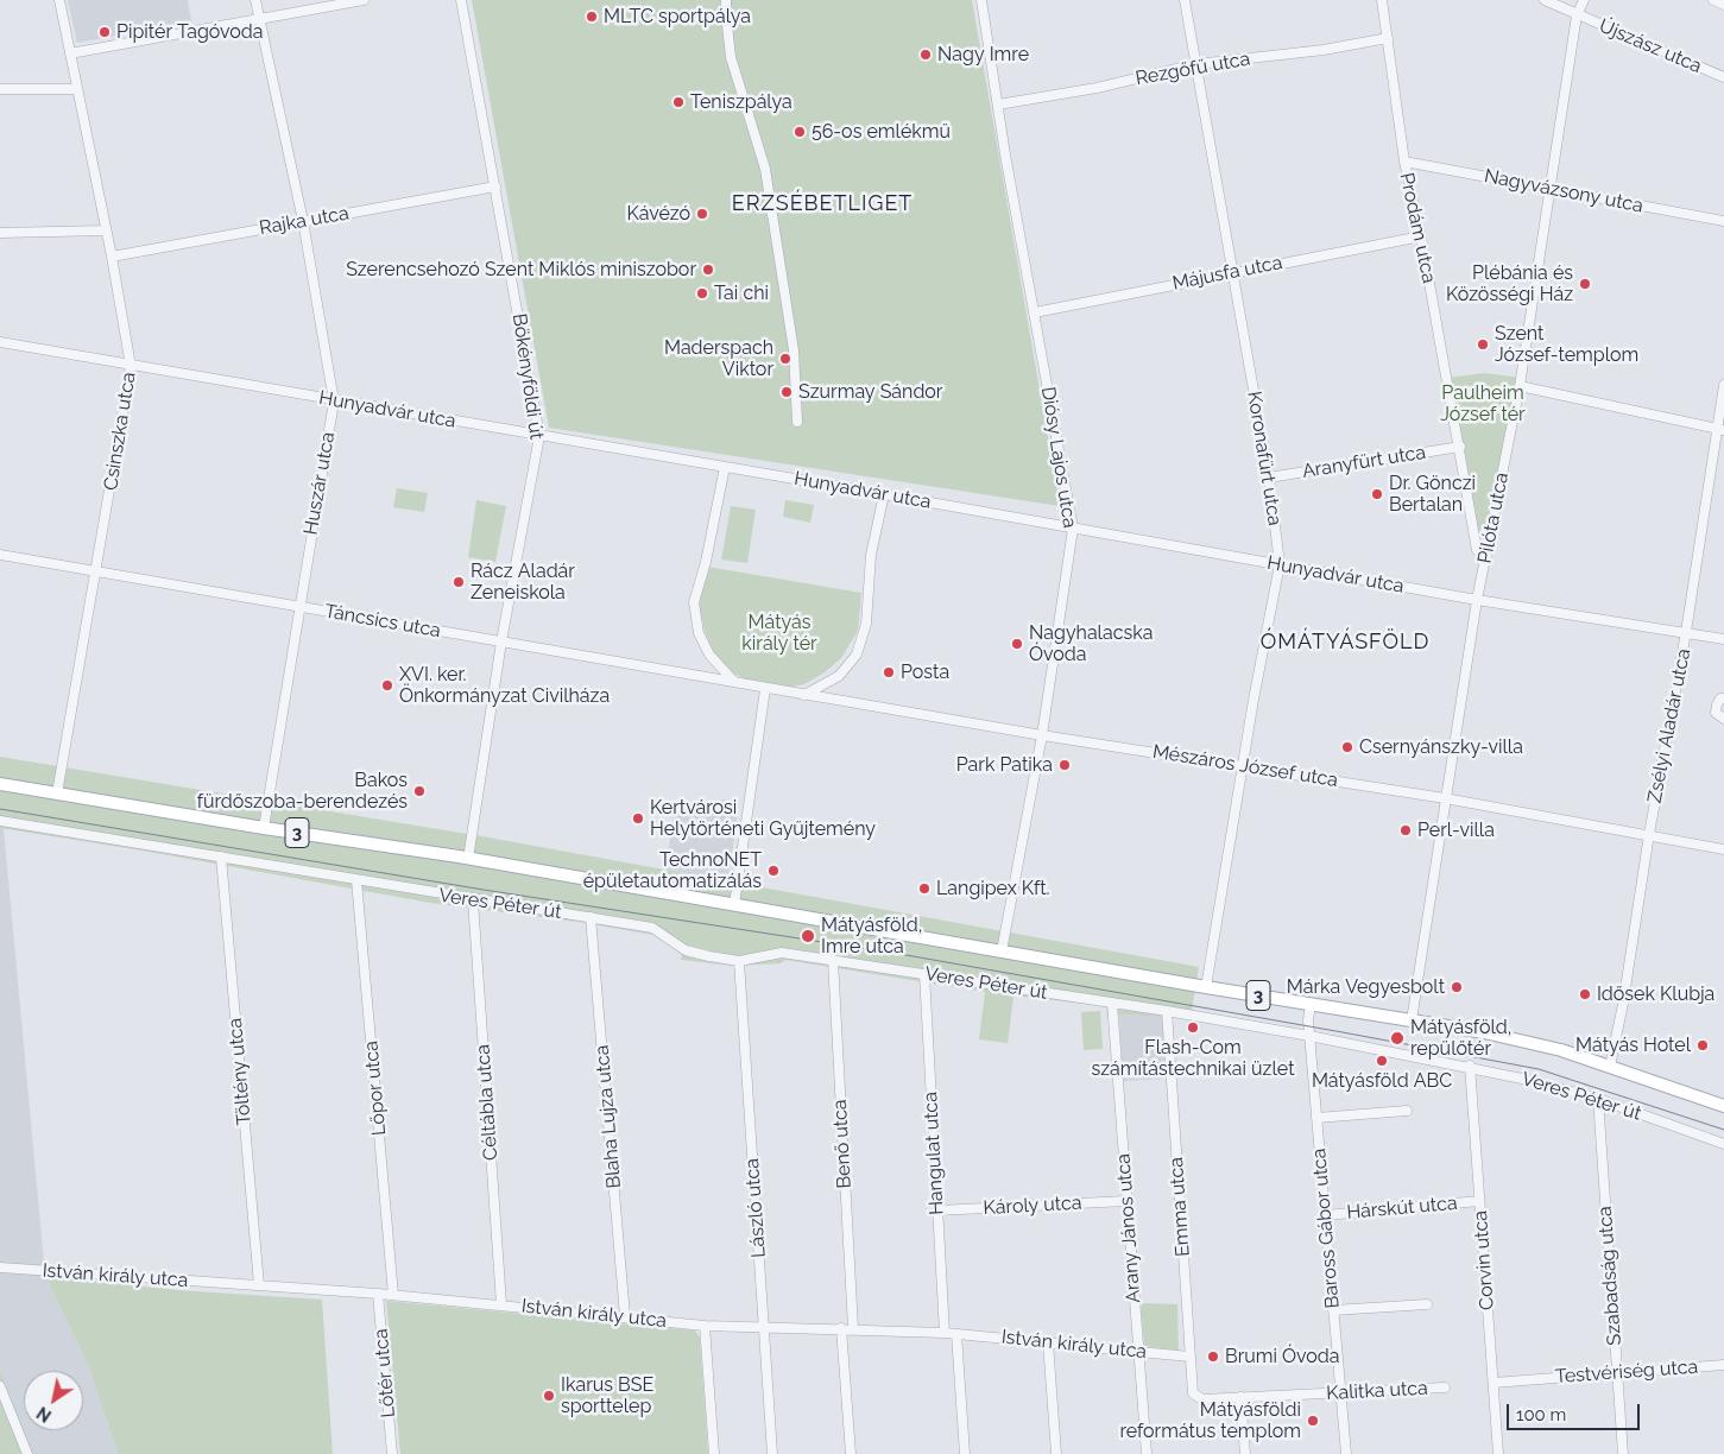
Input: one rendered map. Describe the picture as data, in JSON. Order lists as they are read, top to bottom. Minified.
{"streets":{"main road":["3","Veres Péter út"],"street":["Újszász utca","Rezgőfű utca","Nagyvázsony utca","Rajka utca","Prodám utca","Májusfa utca","Bökényföldi út","Hunyadvár utca","Csinszka utca","Diósy Lajos utca","Koronafürt utca","Aranyfürt utca","Huszár utca","Pilóta utca","Táncsics utca","Zsélyi Aladár utca","Mészáros József utca","Töltény utca","Lőpor utca","Céltábla utca","Blaha Lujza utca","Benő utca","Hangulat utca","Károly utca","Emma utca","László utca","Hárskút utca","Arany János utca","Baross Gábor utca","Corvin utca","István király utca","Szabadság utca","Testvériség utca","Lőtér utca","Kalitka utca"]},"crossings":[["Újszász utca","Pilóta utca"],["Rezgőfű utca","Prodám utca"],["Rezgőfű utca","Diósy Lajos utca"],["Rezgőfű utca","Koronafürt utca"],["Nagyvázsony utca","Prodám utca"],["Nagyvázsony utca","Pilóta utca"],["Rajka utca","Bökényföldi út"],["Rajka utca","Csinszka utca"],["Rajka utca","Huszár utca"],["Prodám utca","Májusfa utca"],["Prodám utca","Aranyfürt utca"],["Prodám utca","Pilóta utca"],["Májusfa utca","Diósy Lajos utca"],["Májusfa utca","Koronafürt utca"],["Bökényföldi út","Hunyadvár utca"],["Bökényföldi út","Táncsics utca"],["Bökényföldi út","Veres Péter út"],["Hunyadvár utca","Csinszka utca"],["Hunyadvár utca","Diósy Lajos utca"],["Hunyadvár utca","Koronafürt utca"],["Hunyadvár utca","Huszár utca"],["Hunyadvár utca","Pilóta utca"],["Hunyadvár utca","Zsélyi Aladár utca"],["Csinszka utca","Táncsics utca"],["Csinszka utca","Veres Péter út"],["Diósy Lajos utca","Mészáros József utca"],["Diósy Lajos utca","Veres Péter út"],["Koronafürt utca","Aranyfürt utca"],["Koronafürt utca","Mészáros József utca"],["Koronafürt utca","Veres Péter út"],["Huszár utca","Táncsics utca"],["Huszár utca","Veres Péter út"],["Pilóta utca","Mészáros József utca"],["Pilóta utca","Veres Péter út"],["Táncsics utca","Mészáros József utca"],["Zsélyi Aladár utca","Mészáros József utca"],["Zsélyi Aladár utca","Veres Péter út"],["Veres Péter út","Töltény utca"],["Veres Péter út","Lőpor utca"],["Veres Péter út","Céltábla utca"],["Veres Péter út","Blaha Lujza utca"],["Veres Péter út","Benő utca"],["Veres Péter út","Hangulat utca"],["Veres Péter út","Emma utca"],["Veres Péter út","László utca"],["Veres Péter út","Arany János utca"],["Veres Péter út","Baross Gábor utca"],["Veres Péter út","Corvin utca"],["Veres Péter út","Szabadság utca"],["Töltény utca","István király utca"],["Lőpor utca","István király utca"],["Céltábla utca","István király utca"],["Blaha Lujza utca","István király utca"],["Benő utca","István király utca"],["Hangulat utca","Károly utca"],["Hangulat utca","István király utca"],["Károly utca","Arany János utca"],["Emma utca","István király utca"],["Emma utca","Kalitka utca"],["László utca","István király utca"],["Hárskút utca","Baross Gábor utca"],["Hárskút utca","Corvin utca"],["Arany János utca","István király utca"],["Baross Gábor utca","Kalitka utca"],["Corvin utca","Testvériség utca"],["István király utca","Lőtér utca"],["Szabadság utca","Testvériség utca"]],"districts":["ERZSÉBETLIGET","ÓMÁTYÁSFÖLD"],"parks":["Paulheim József tér","Mátyás király tér"],"places":["MLTC sportpálya","Pipitér Tagóvoda","Nagy Imre","Teniszpálya","56-os emlékmű","Kávézó","Szerencsehozó Szent Miklós miniszobor","Plébánia és Közösségi Ház","Tai chi","Szent József-templom","Maderspach Viktor","Szurmay Sándor","Dr. Gönczi Bertalan","Rácz Aladár Zeneiskola","Nagyhalacska Óvoda","Posta","XVI. ker. Önkormányzat Civilháza","Csernyánszky-villa","Park Patika","Bakos fürdőszoba-berendezés","Kertvárosi Helytörténeti Gyűjtemény","Perl-villa","TechnoNET épületautomatizálás","Langipex Kft.","Mátyásföld, Imre utca","Márka Vegyesbolt","Idősek Klubja","Flash-Com számítástechnikai üzlet","Mátyásföld, repülőtér","Mátyás Hotel","Mátyásföld ABC","Brumi Óvoda","Ikarus BSE sporttelep","Mátyásföldi református templom"],"scale_bar":"100 m","north":"bottom left"}
